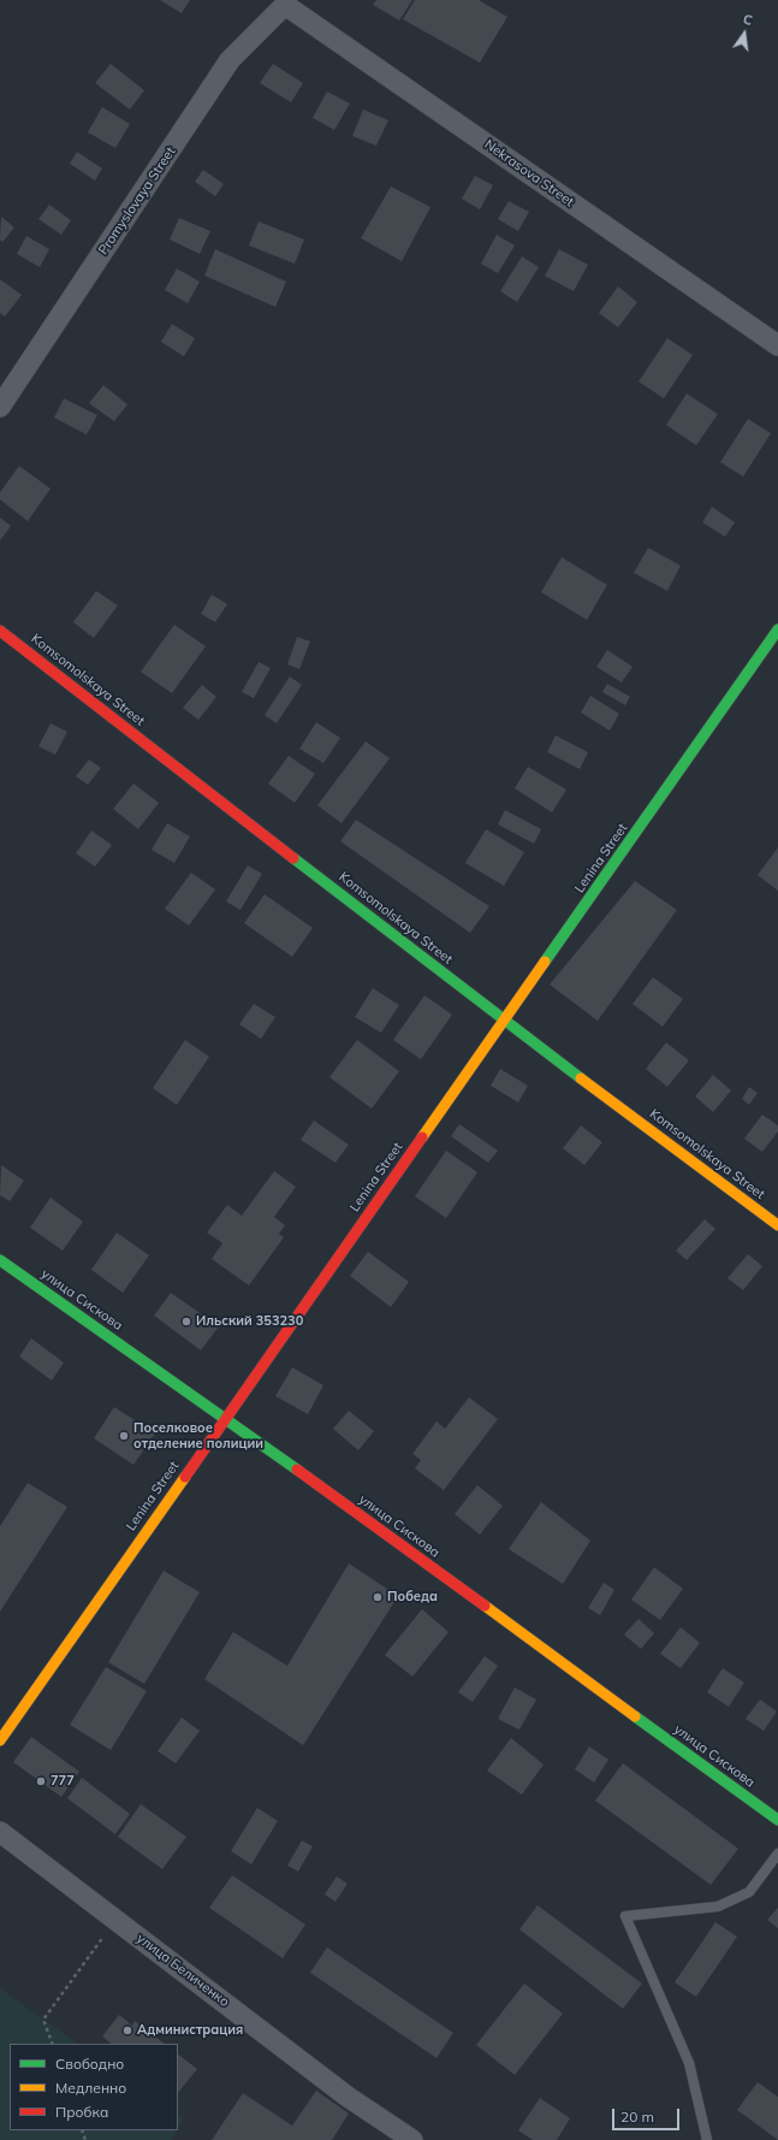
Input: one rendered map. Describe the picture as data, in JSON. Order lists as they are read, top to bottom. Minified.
{"streets":{"street":["Nekrasova Street","Promyslovaya Street","Komsomolskaya Street","Lenina Street","улица Сискова","улица Беличенко"]},"crossings":[["Nekrasova Street","Promyslovaya Street"],["Komsomolskaya Street","Lenina Street"],["Lenina Street","улица Сискова"]],"places":["Ильский 353230","Поселковое отделение полиции","Победа","777","Администрация"],"legend":["Свободно","Медленно","Пробка"],"scale_bar":"20 m","north":"top"}
